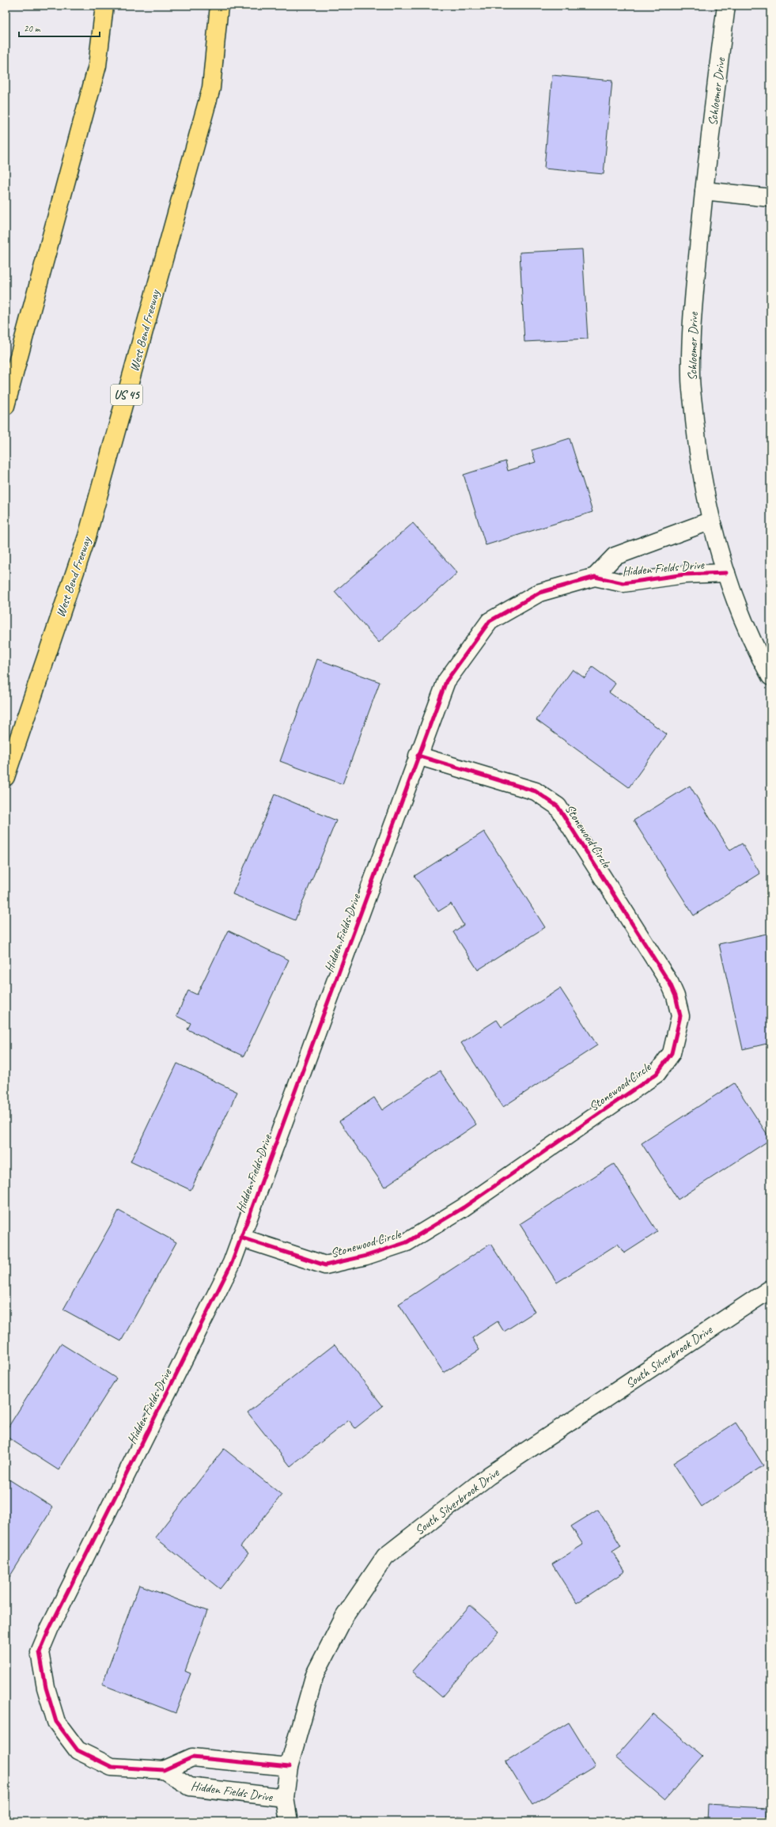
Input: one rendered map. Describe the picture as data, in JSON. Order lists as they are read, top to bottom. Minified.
{"streets":{"highway":["West Bend Freeway","US 45"],"street":["Schloemer Drive","Hidden Fields Drive","Stonewood Circle","South Silverbrook Drive"]},"crossings":[["Schloemer Drive","Hidden Fields Drive"],["Hidden Fields Drive","Stonewood Circle"],["Hidden Fields Drive","South Silverbrook Drive"]],"scale_bar":"20 m"}
